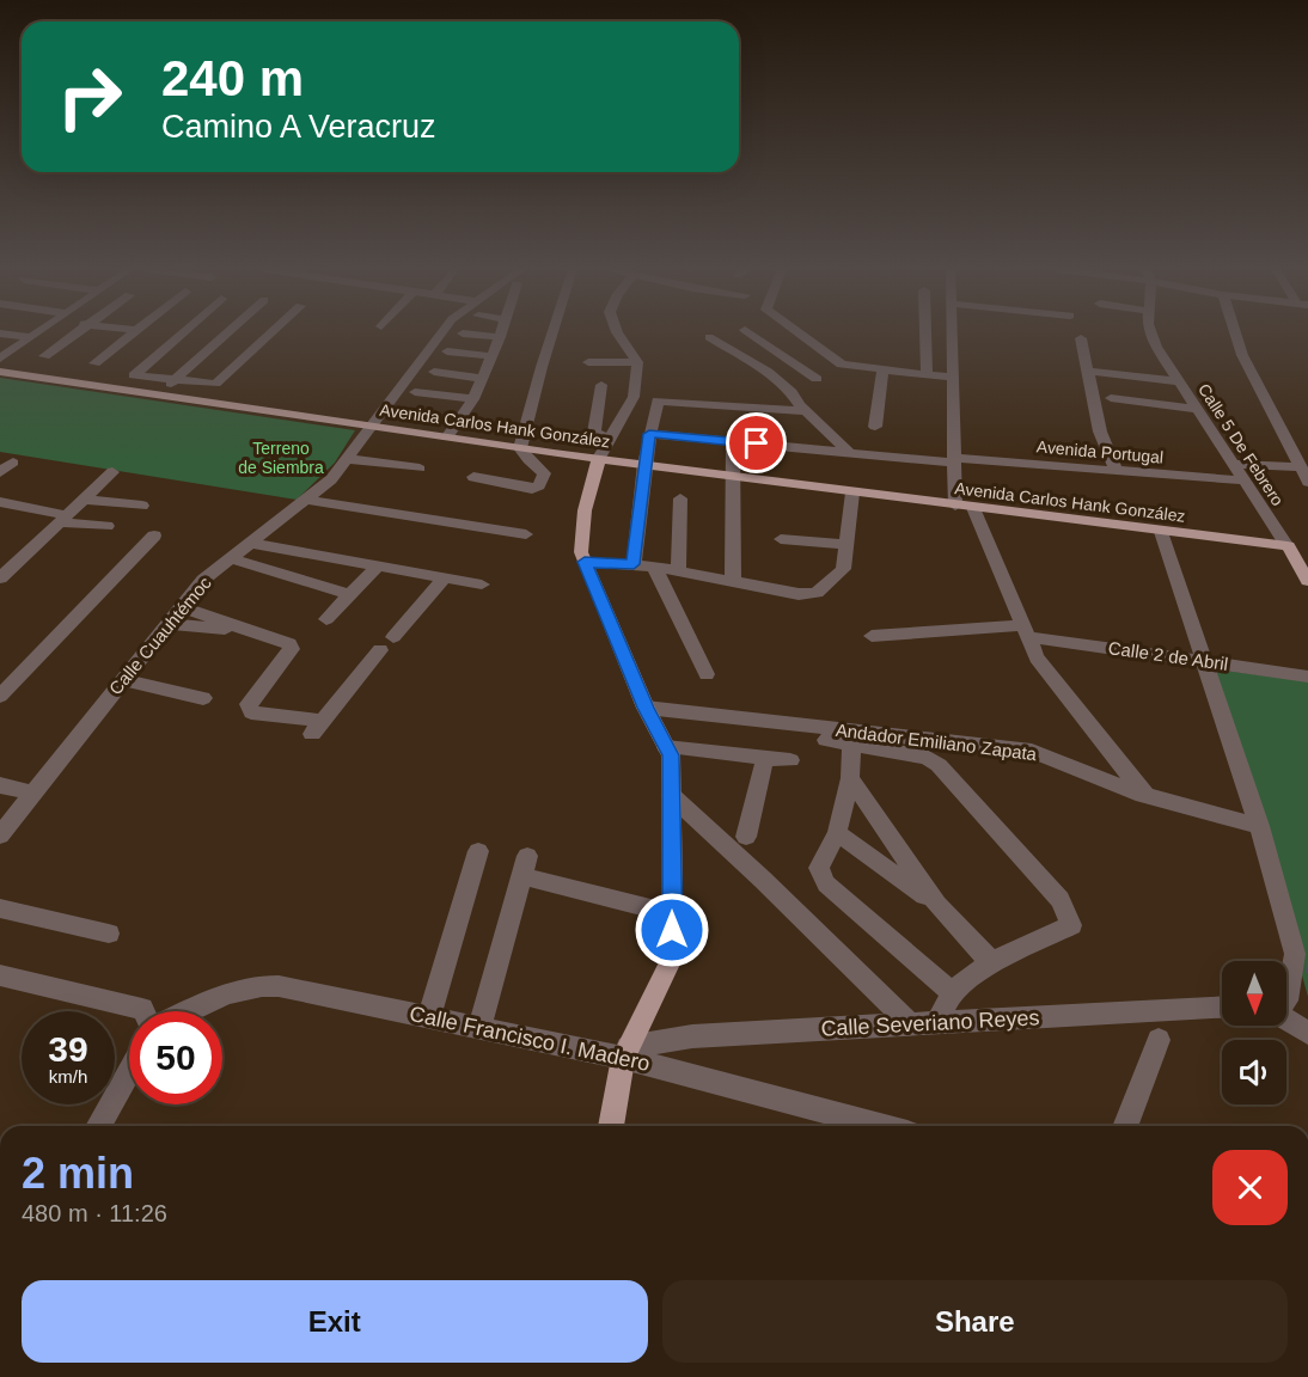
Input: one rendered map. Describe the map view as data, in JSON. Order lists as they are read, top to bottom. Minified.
{"streets":{"main road":["Avenida Carlos Hank González"],"street":["Calle 5 De Febrero","Avenida Portugal","Calle Cuauhtémoc","Calle 2 de Abril","Andador Emiliano Zapata","Calle Severiano Reyes","Calle Francisco I. Madero"]},"crossings":[["Avenida Carlos Hank González","Calle 5 De Febrero"],["Avenida Carlos Hank González","Calle Cuauhtémoc"],["Calle 5 De Febrero","Avenida Portugal"],["Calle Severiano Reyes","Calle Francisco I. Madero"]],"parks":["Terreno de Siembra"],"north":"bottom","page":{"turn":["240 m","Camino A Veracruz"],"speed":"39 km/h","limit":"50","heading":["2 min","480 m · 11:26"],"buttons":["Exit","Share"]}}
